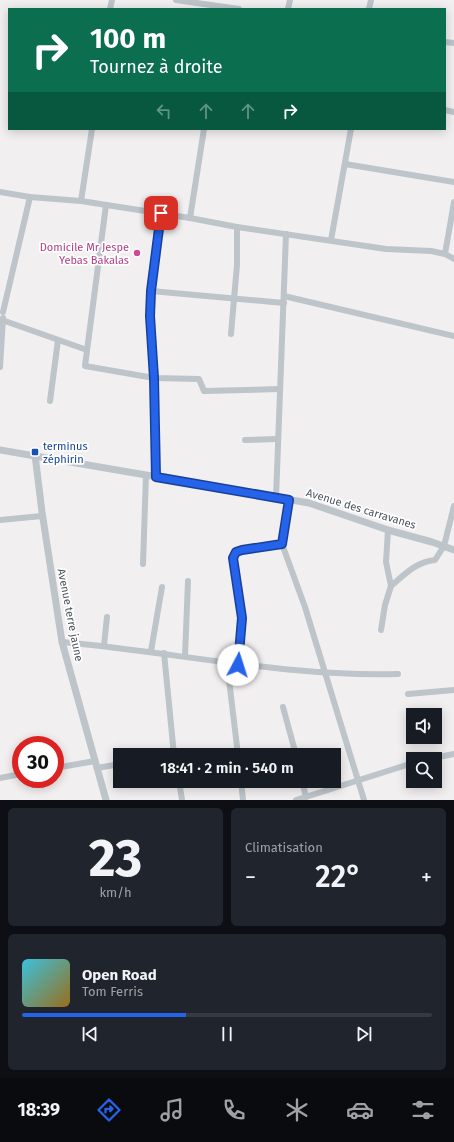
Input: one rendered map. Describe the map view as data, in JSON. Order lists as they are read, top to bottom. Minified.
{"streets":{"street":["Avenue des carravanes","Avenue terre jaune"]},"crossings":[["Avenue des carravanes","Avenue terre jaune"]],"places":{"other":["Domicile Mr Jespe Yebas Bakalas"],"transit":["terminus zéphirin"]},"page":{"turn":["100 m","Tournez à droite"],"limit":"30","trip":"18:41 · 2 min · 540 m","tile":[["23","km/h"],"Climatisation"],"heat":["−","22°","+"],"song":["Open Road","Tom Ferris"],"tabs":"18:39"}}
